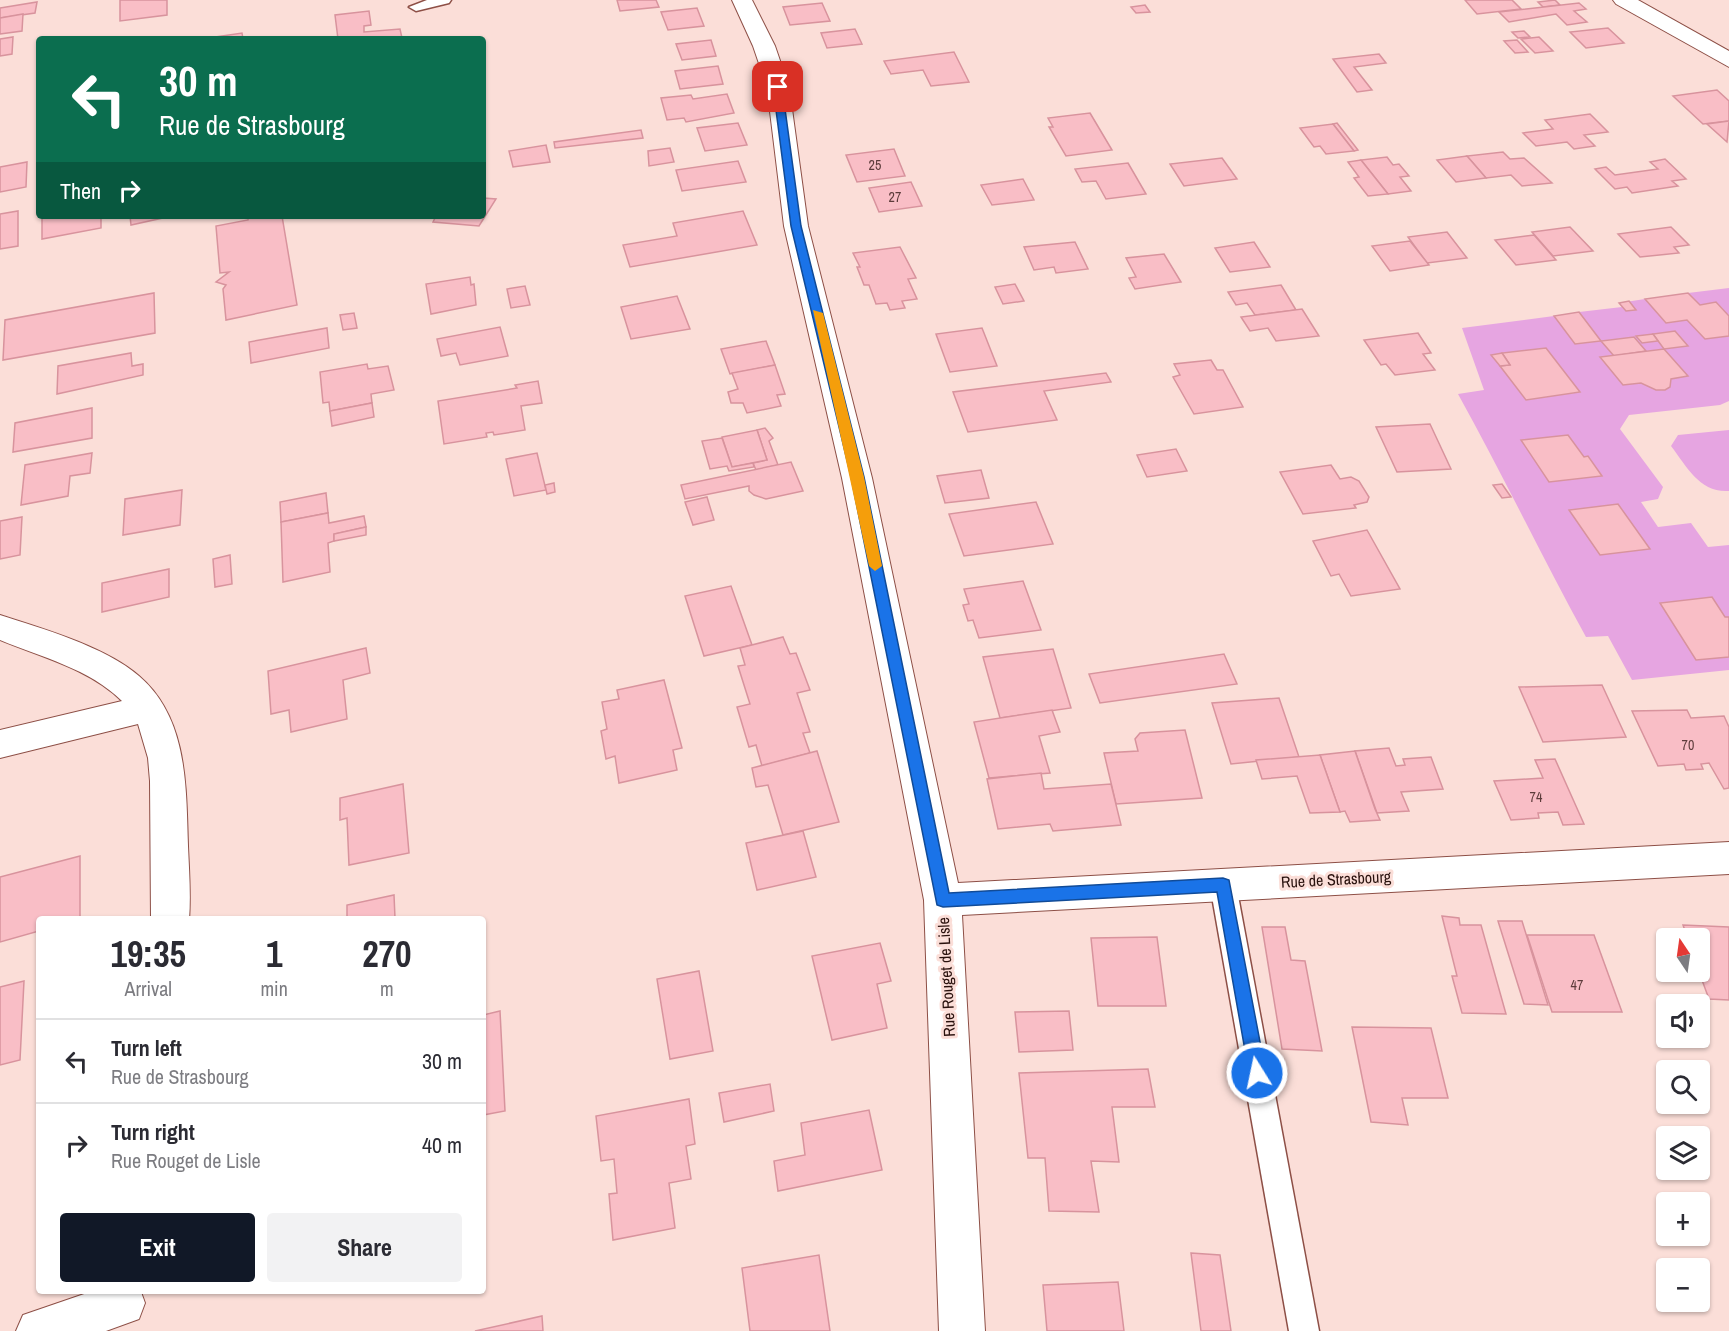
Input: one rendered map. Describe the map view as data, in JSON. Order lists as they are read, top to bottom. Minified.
{"streets":{"street":["Rue de Strasbourg","Rue Rouget de Lisle"]},"crossings":[["Rue de Strasbourg","Rue Rouget de Lisle"]],"house_numbers":["25","27","70","74","47"],"north":"top","page":{"turn":["30 m","Rue de Strasbourg"],"then":"Then","eta":["19:35","Arrival","1","min","270","m"],"map_buttons":["+","−"],"list":[{"name":"Turn left","note":"Rue de Strasbourg","value":"30 m"},{"name":"Turn right","note":"Rue Rouget de Lisle","value":"40 m"}],"buttons":["Exit","Share"]}}
